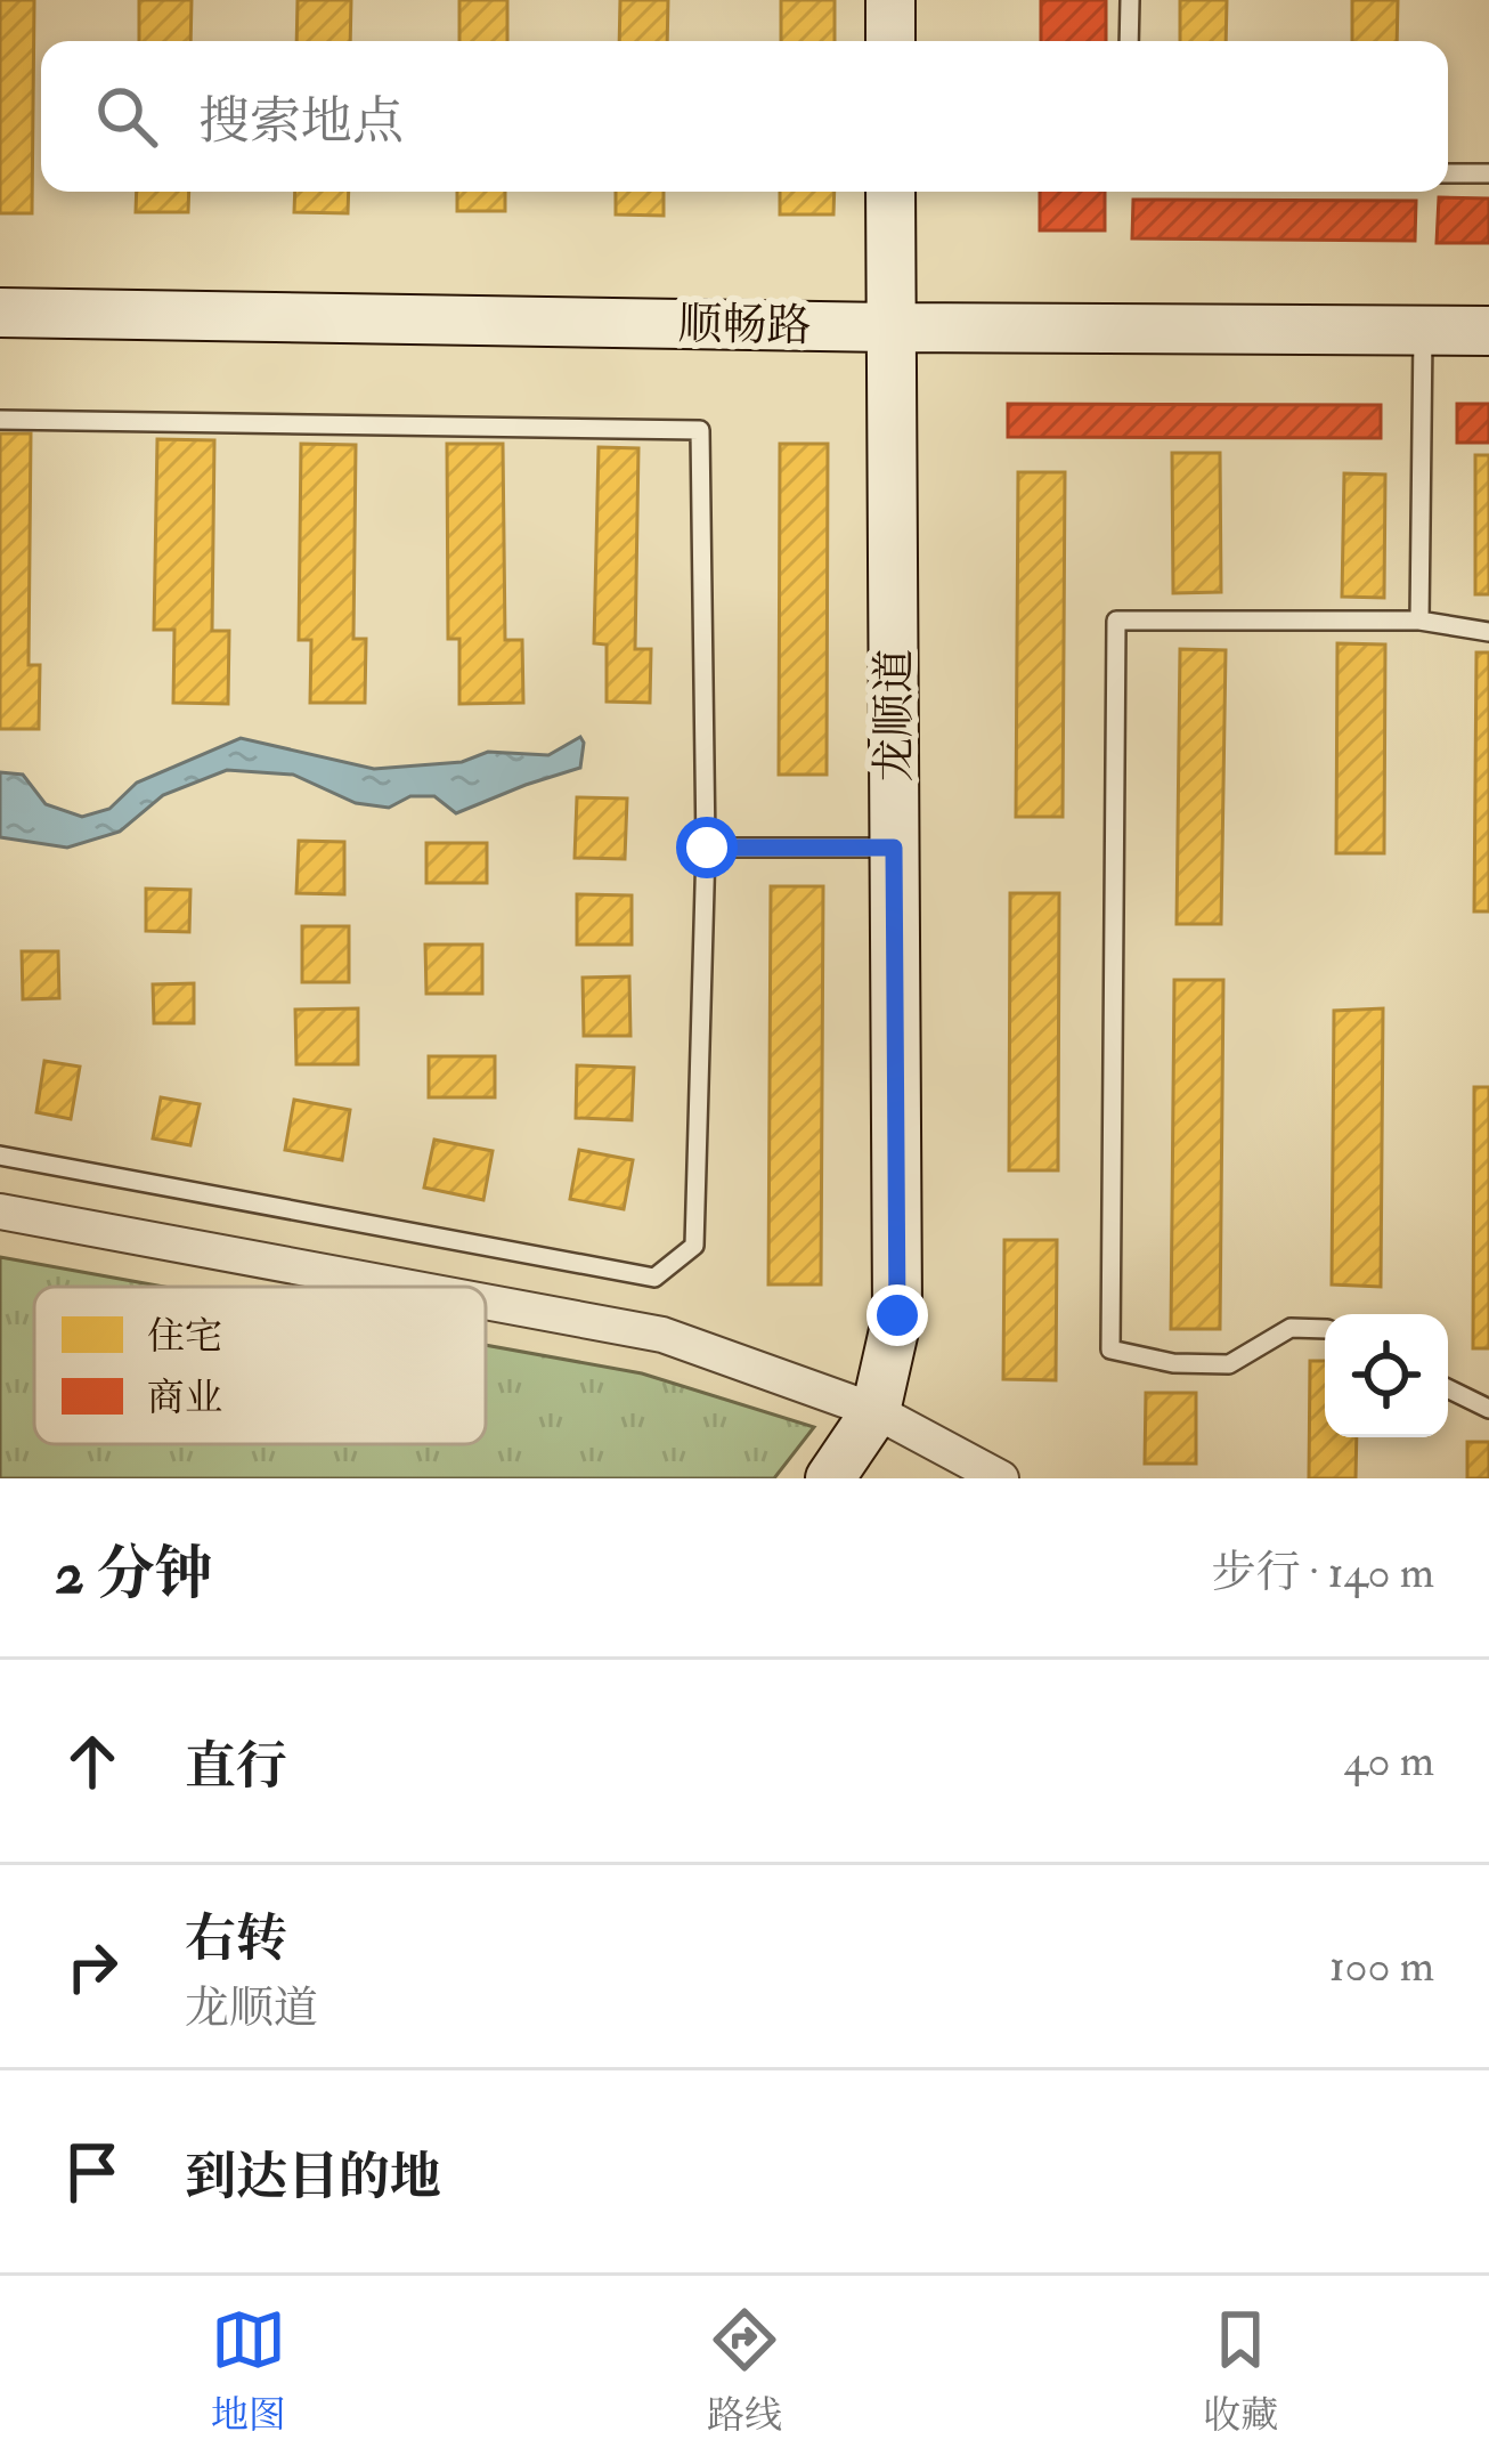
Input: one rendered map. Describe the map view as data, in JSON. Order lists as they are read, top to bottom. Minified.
{"streets":{"street":["顺畅路","龙顺道"]},"crossings":[["顺畅路","龙顺道"]],"legend":["住宅","商业"],"page":{"search":"搜索地点","heading":["2 分钟","步行 · 140 m"],"list":[["直行","40 m"],["右转","龙顺道","100 m"],"到达目的地"],"nav":["地图","路线","收藏"]}}
